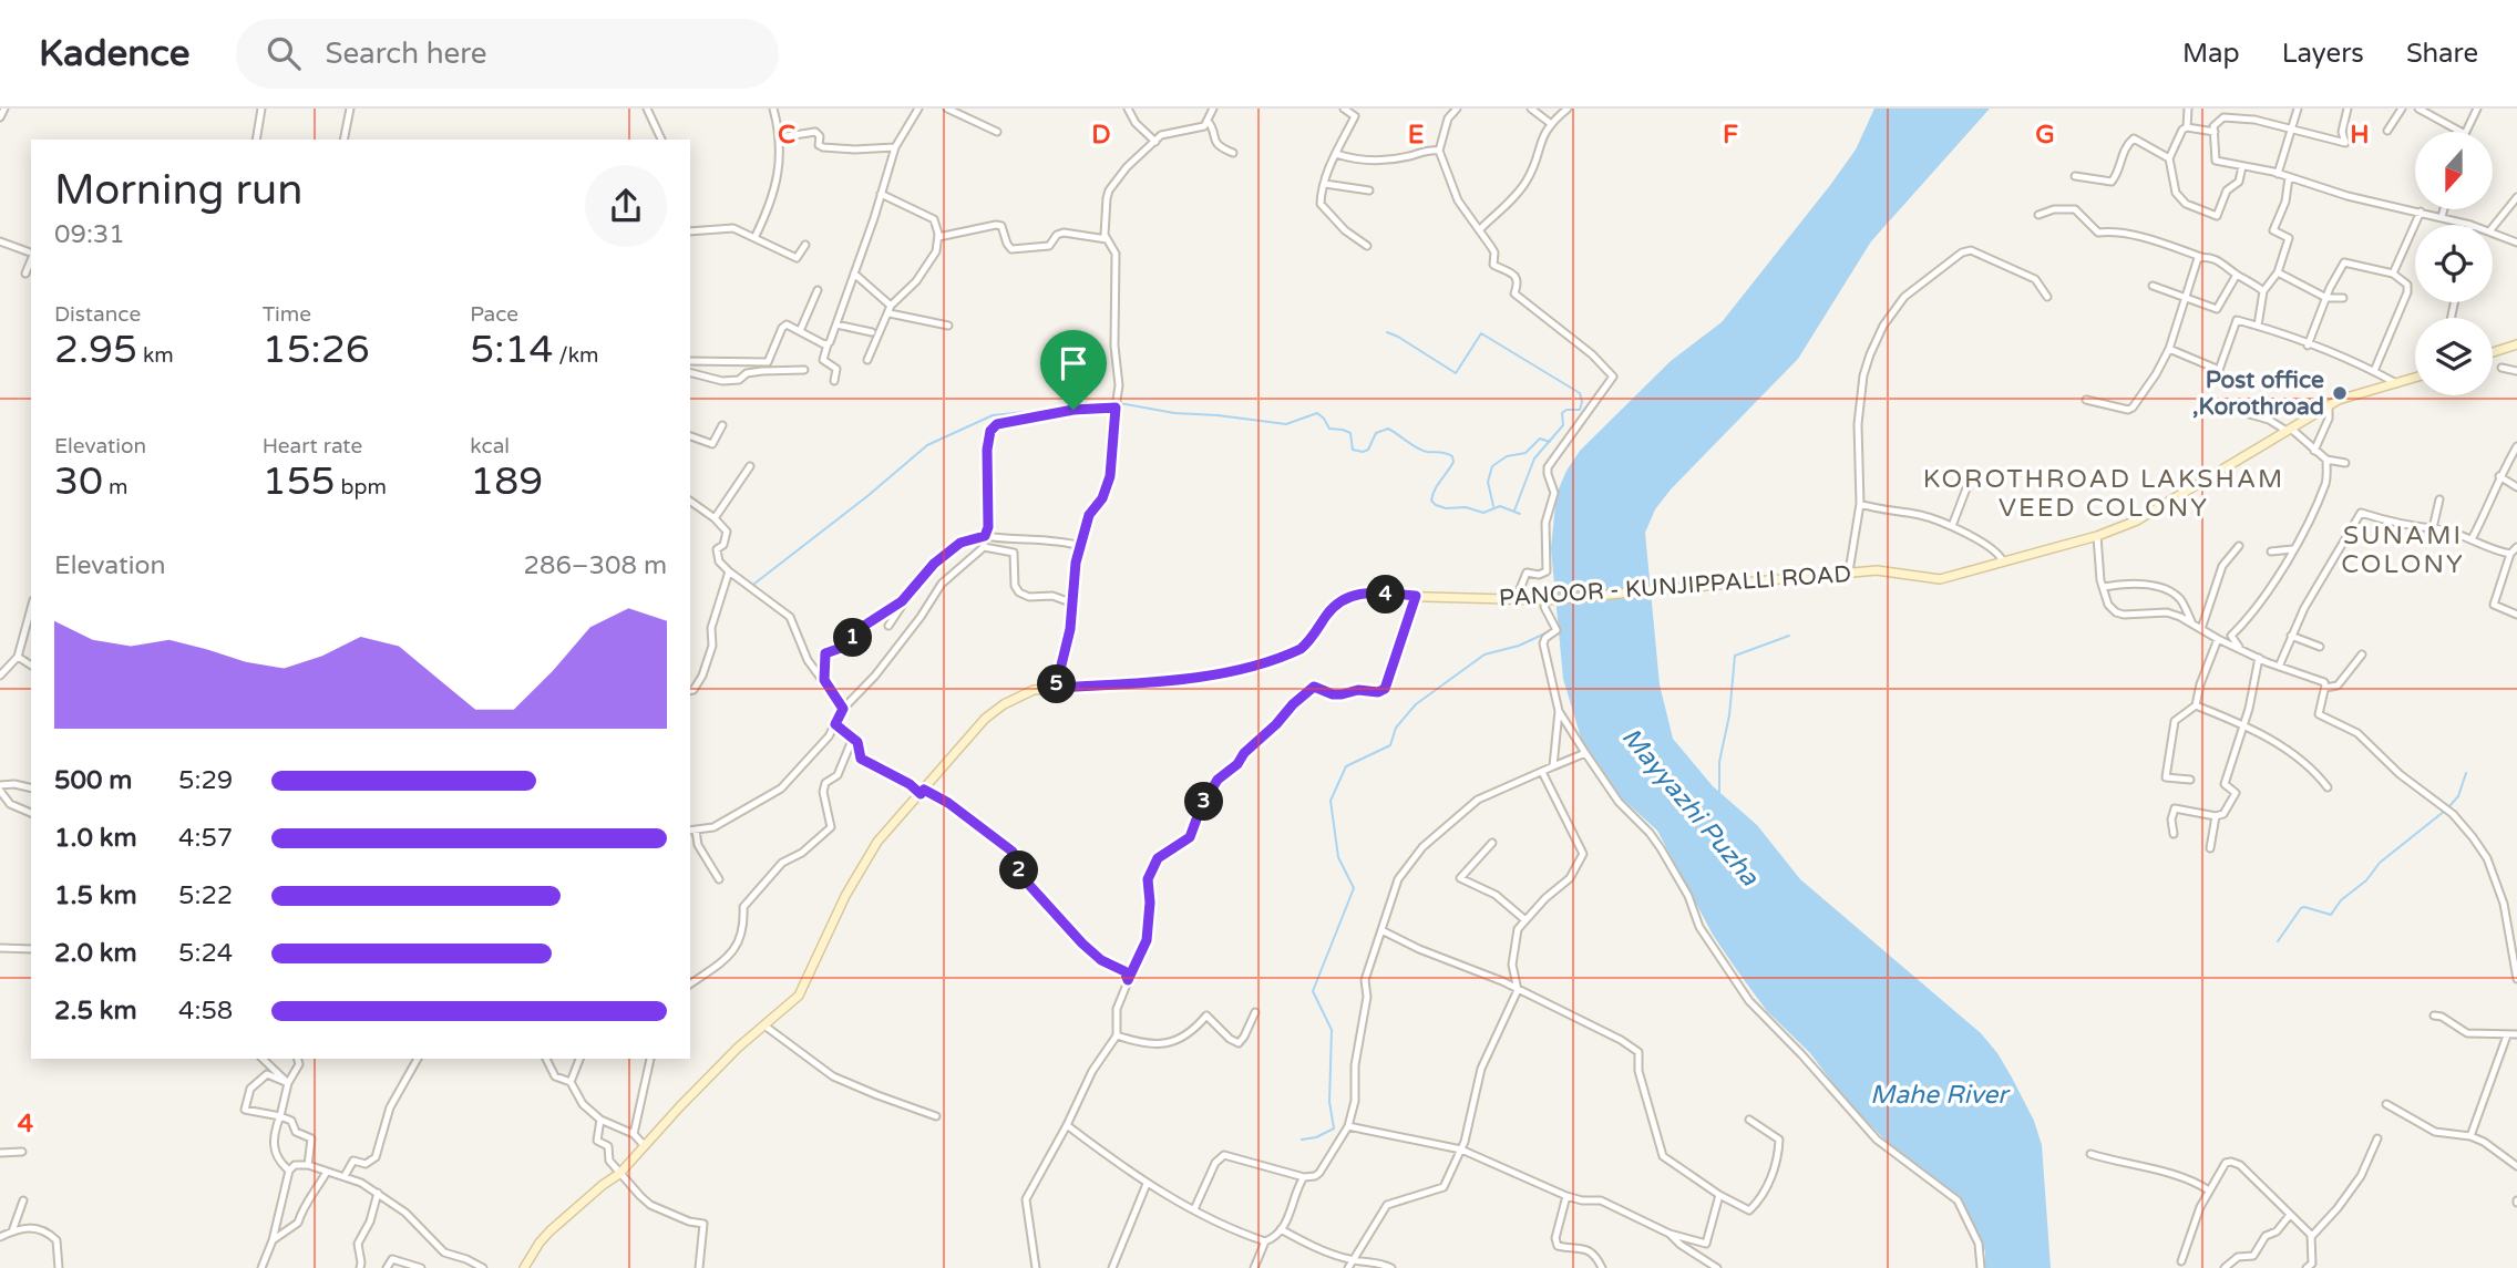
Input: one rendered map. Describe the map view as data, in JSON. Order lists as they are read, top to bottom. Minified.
{"streets":{"main road":["PANOOR - KUNJIPPALLI ROAD"]},"districts":["KOROTHROAD LAKSHAM VEED COLONY","SUNAMI COLONY"],"water":["Mayyazhi Puzha","Mahe River"],"places":["Post office ,Korothroad"],"north":"bottom","page":{"header":"Kadence","search":"Search here","nav":["Map","Layers","Share"],"heading":["Morning run","09:31"],"stats":[["Distance","2.95 km"],["Time","15:26"],["Pace","5:14 /km"],["Elevation","30 m"],["Heart rate","155 bpm"],["kcal","189"]],"chart":["Elevation","286–308 m"],"pins":["4","1","5","3","2"],"list":[{"name":"500 m","note":"5:29"},{"name":"1.0 km","note":"4:57"},{"name":"1.5 km","note":"5:22"},{"name":"2.0 km","note":"5:24"},{"name":"2.5 km","note":"4:58"}]},"grid":{"columns":["C","D","E","F","G","H"],"rows":["4"]}}
